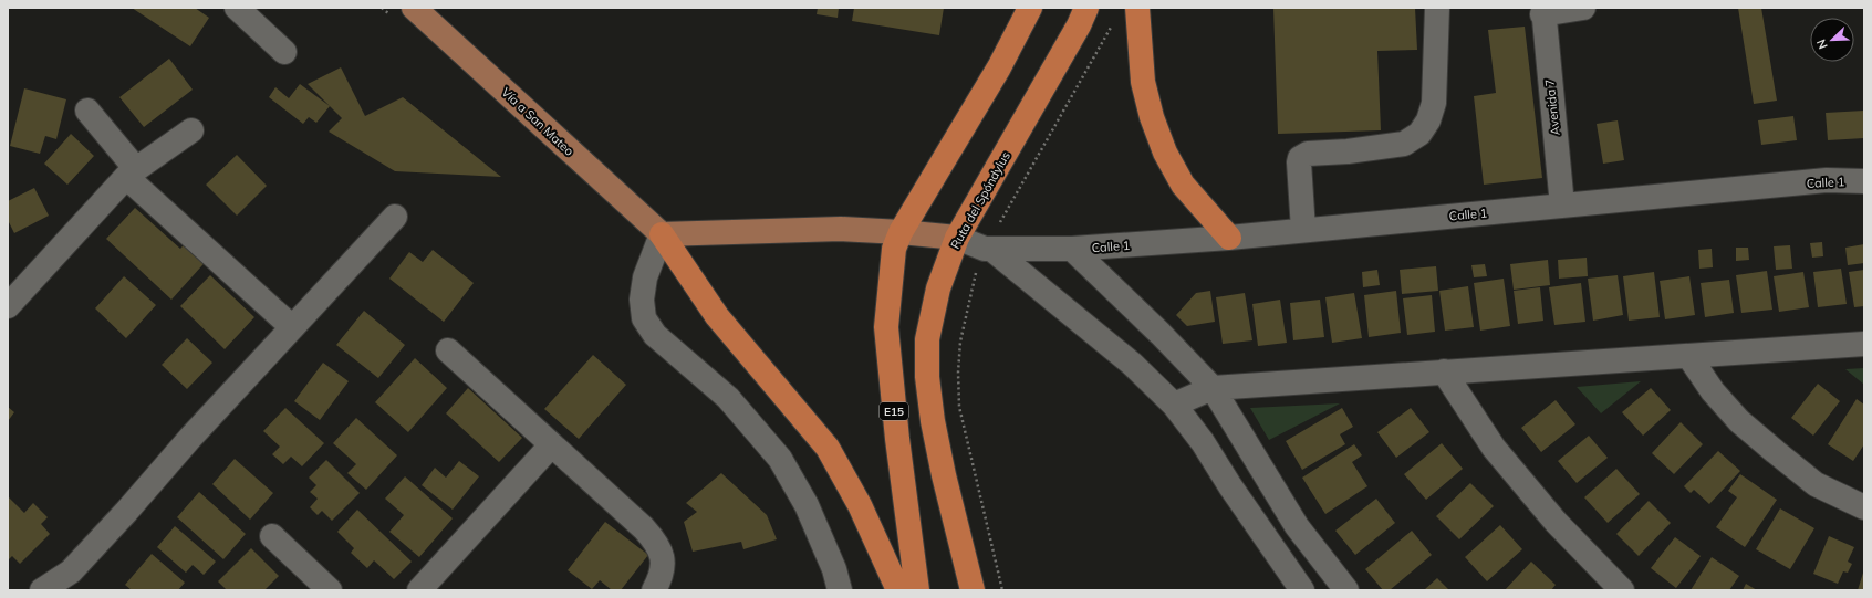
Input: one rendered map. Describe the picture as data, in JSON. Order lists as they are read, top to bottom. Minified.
{"streets":{"highway":["Ruta del Spóndylus","E15"],"main road":["Vía a San Mateo"],"street":["Avenida 7","Calle 1"]},"crossings":[["Avenida 7","Calle 1"]],"north":"bottom left"}
